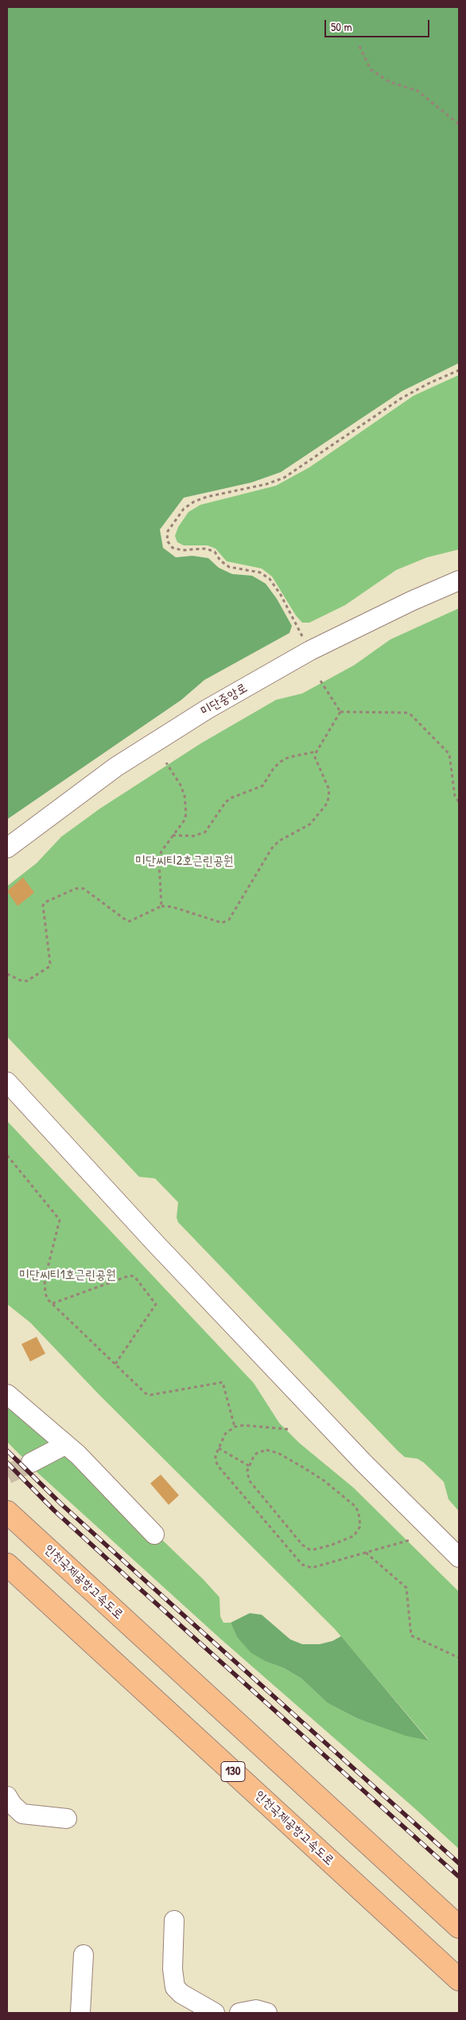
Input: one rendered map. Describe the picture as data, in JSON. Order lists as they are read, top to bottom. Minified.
{"streets":{"highway":["인천국제공항고속도로","130"],"street":["미단중앙로"]},"parks":["미단씨티2호근린공원","미단씨티1호근린공원"],"scale_bar":"50 m"}
